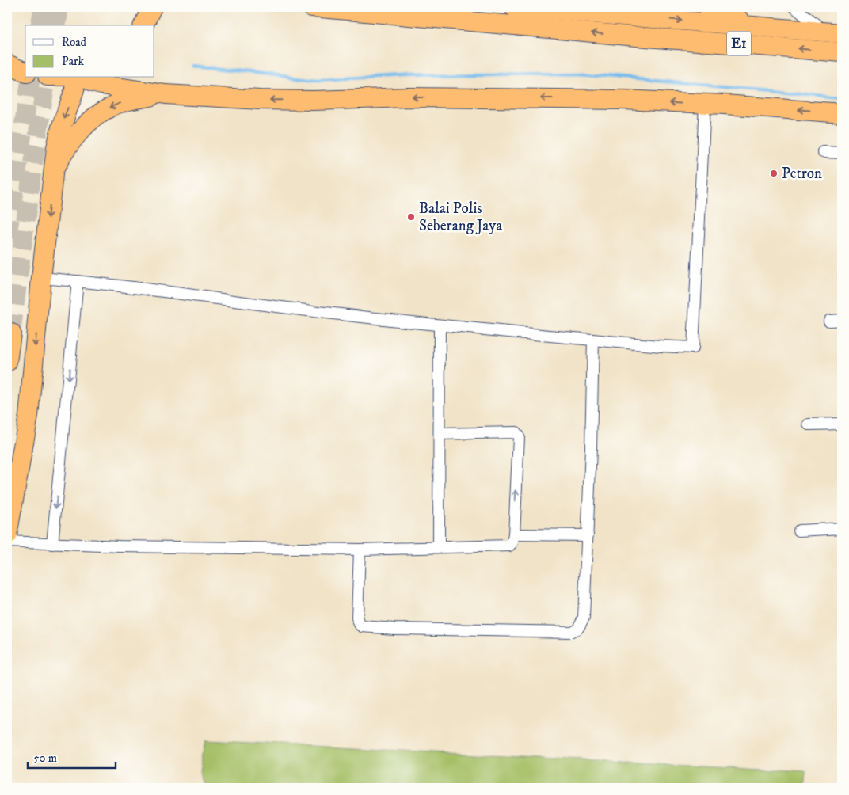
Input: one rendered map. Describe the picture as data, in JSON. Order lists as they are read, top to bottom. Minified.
{"streets":{"highway":["E1"]},"places":["Petron","Balai Polis Seberang Jaya"],"legend":["Road","Park"],"scale_bar":"50 m"}
